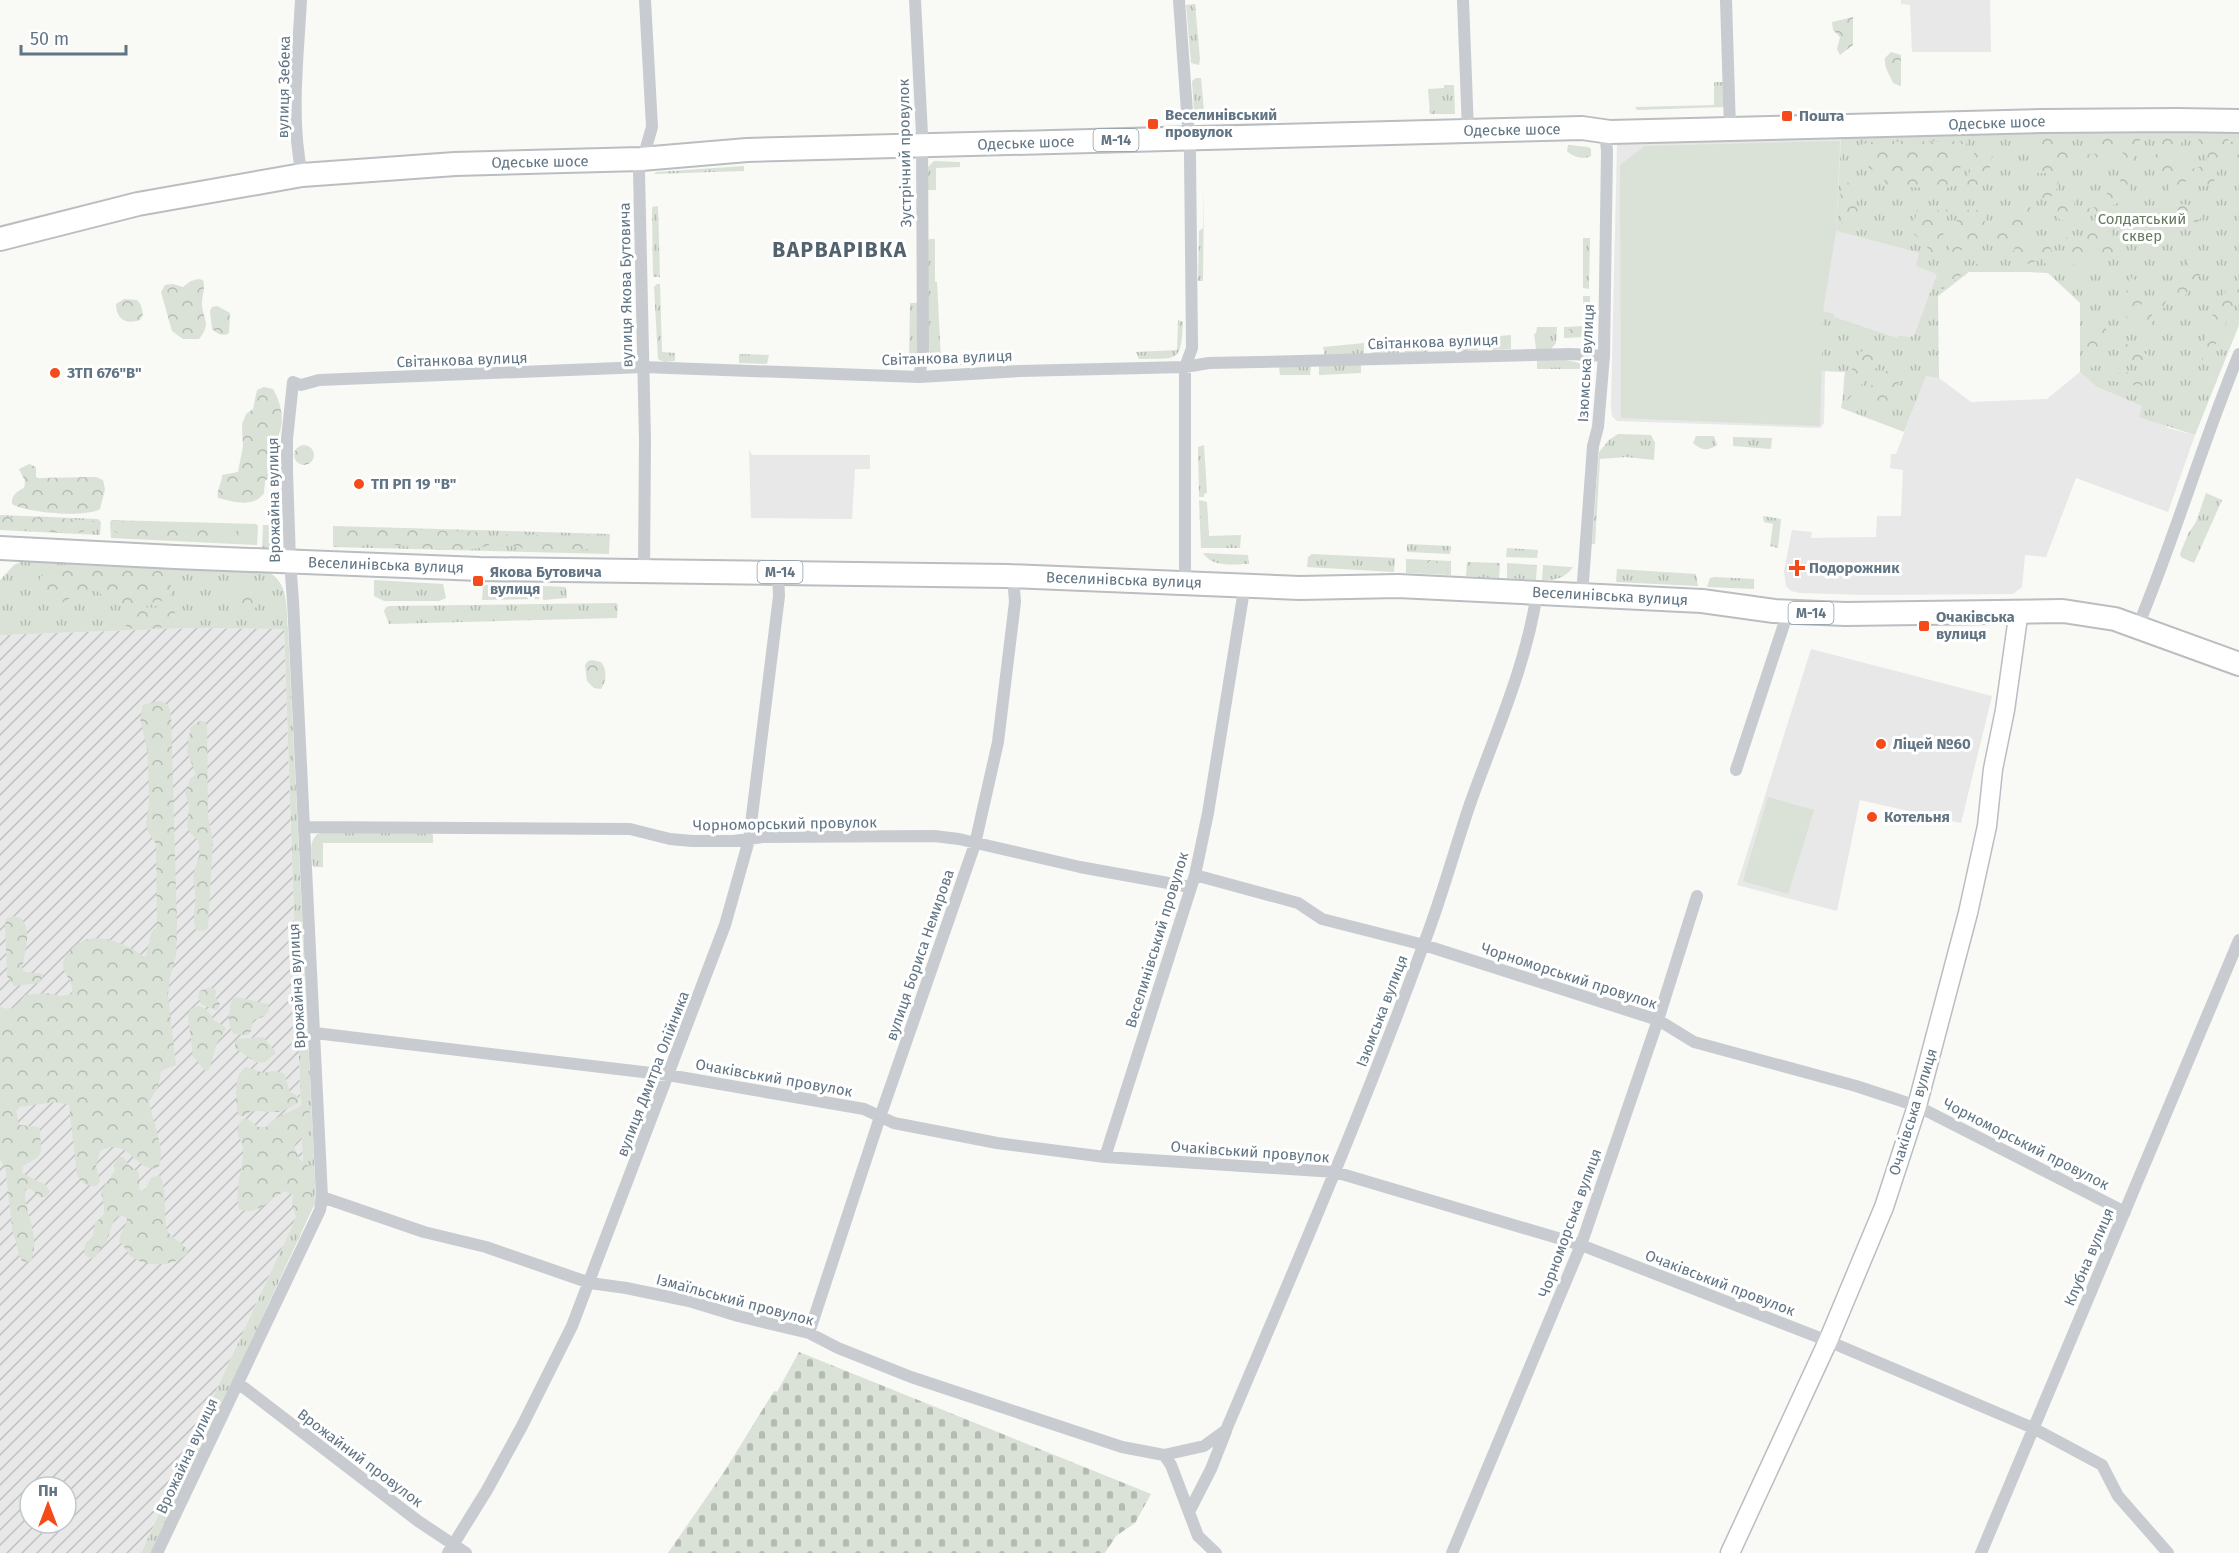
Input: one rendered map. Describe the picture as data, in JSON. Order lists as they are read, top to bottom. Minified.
{"streets":{"highway":["Одеське шосе","М-14","Веселинівська вулиця"],"street":["вулиця Зебека","Зустрічний провулок","вулиця Якова Бутовича","Світанкова вулиця","Ізюмська вулиця","Врожайна вулиця","Чорноморський провулок","Веселинівський провулок","вулиця Бориса Немирова","вулиця Дмитра Олійника","Очаківський провулок","Очаківська вулиця","Чорноморська вулиця","Клубна вулиця","Ізмаїльський провулок","Врожайний провулок"]},"crossings":[["вулиця Зебека","Одеське шосе"],["Одеське шосе","Зустрічний провулок"],["Одеське шосе","вулиця Якова Бутовича"],["Одеське шосе","Ізюмська вулиця"],["Зустрічний провулок","Світанкова вулиця"],["вулиця Якова Бутовича","Світанкова вулиця"],["вулиця Якова Бутовича","Веселинівська вулиця"],["Світанкова вулиця","Ізюмська вулиця"],["Світанкова вулиця","Врожайна вулиця"],["Ізюмська вулиця","Веселинівська вулиця"],["Ізюмська вулиця","Чорноморський провулок"],["Ізюмська вулиця","Очаківський провулок"],["Врожайна вулиця","Веселинівська вулиця"],["Врожайна вулиця","Чорноморський провулок"],["Врожайна вулиця","Очаківський провулок"],["Врожайна вулиця","Ізмаїльський провулок"],["Врожайна вулиця","Врожайний провулок"],["Веселинівська вулиця","Веселинівський провулок"],["Веселинівська вулиця","вулиця Бориса Немирова"],["Веселинівська вулиця","вулиця Дмитра Олійника"],["Веселинівська вулиця","Очаківська вулиця"],["Чорноморський провулок","Веселинівський провулок"],["Чорноморський провулок","вулиця Бориса Немирова"],["Чорноморський провулок","вулиця Дмитра Олійника"],["Чорноморський провулок","Очаківська вулиця"],["Чорноморський провулок","Чорноморська вулиця"],["Чорноморський провулок","Клубна вулиця"],["Веселинівський провулок","Очаківський провулок"],["вулиця Бориса Немирова","Очаківський провулок"],["вулиця Бориса Немирова","Ізмаїльський провулок"],["вулиця Дмитра Олійника","Очаківський провулок"],["вулиця Дмитра Олійника","Ізмаїльський провулок"],["вулиця Дмитра Олійника","Врожайний провулок"],["Очаківський провулок","Очаківська вулиця"],["Очаківський провулок","Чорноморська вулиця"],["Очаківський провулок","Клубна вулиця"]],"districts":["ВАРВАРІВКА"],"parks":["Солдатський сквер"],"places":{"transit":["Пошта","Веселинівський провулок","Якова Бутовича вулиця","Очаківська вулиця"],"other":["ЗТП 676\"В\"","ТП РП 19 \"В\"","Ліцей №60","Котельня"],"health":["Подорожник"]},"scale_bar":"50 m","north":"top"}
